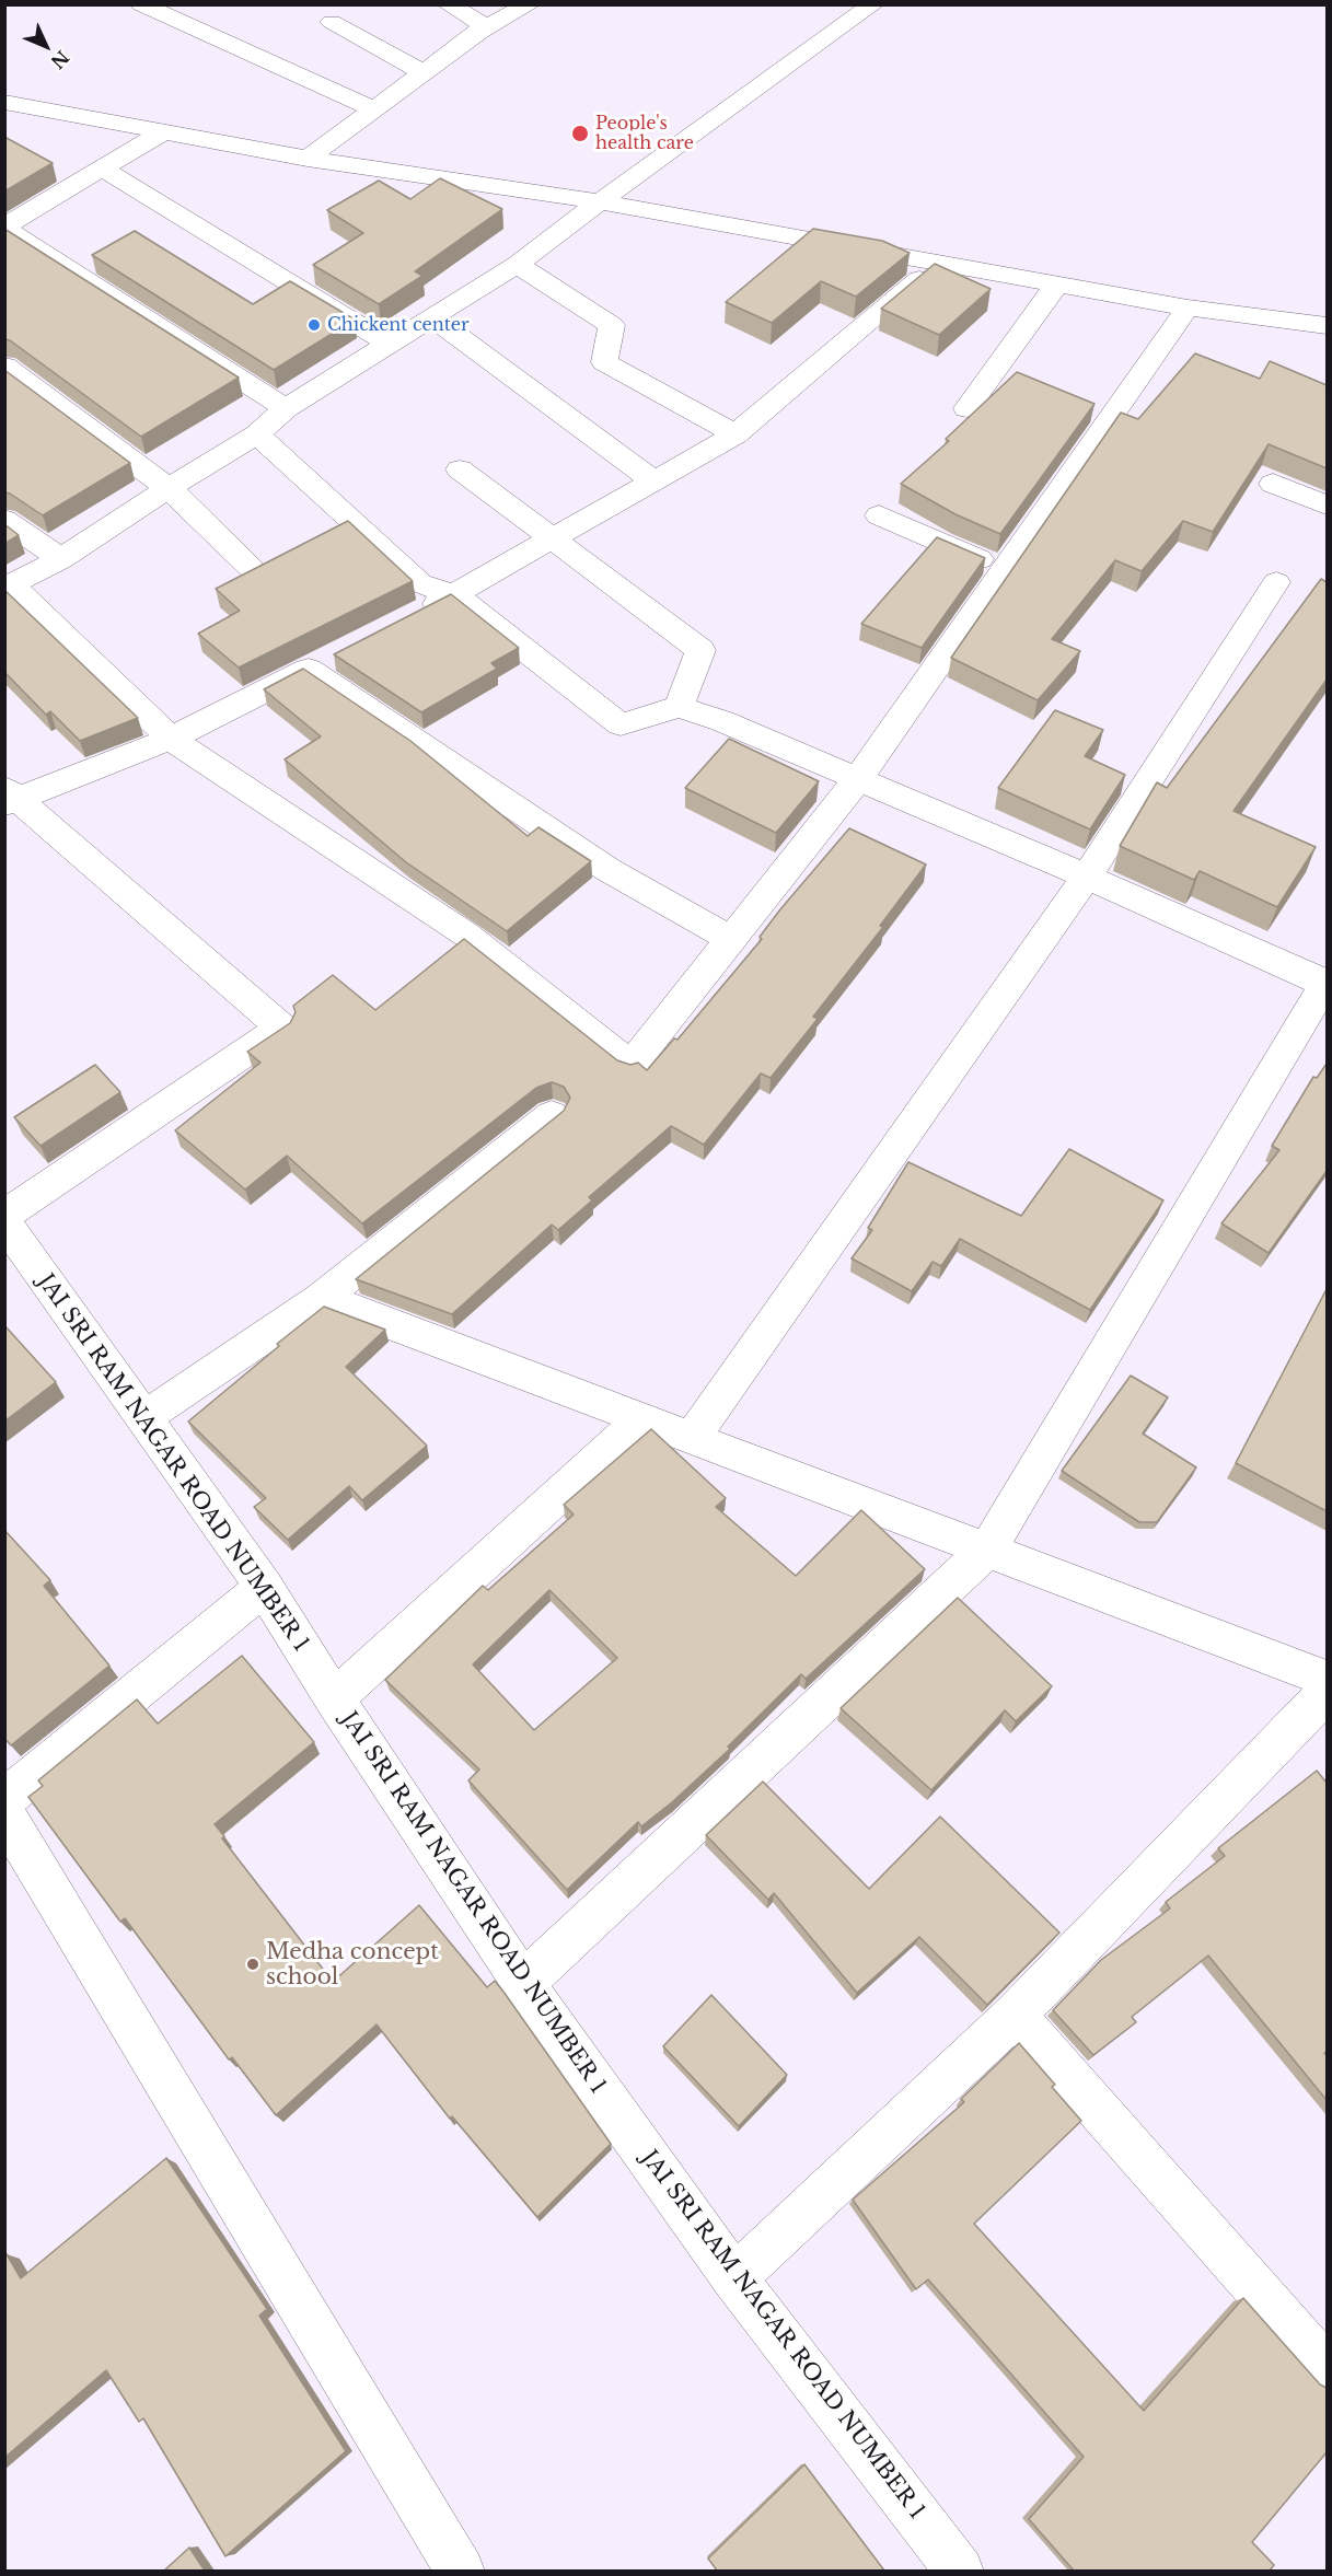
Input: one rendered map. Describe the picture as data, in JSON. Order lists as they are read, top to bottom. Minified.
{"streets":{"street":["JAI SRI RAM NAGAR ROAD NUMBER 1"]},"places":["People's health care","Chickent center","Medha concept school"],"north":"bottom right"}
